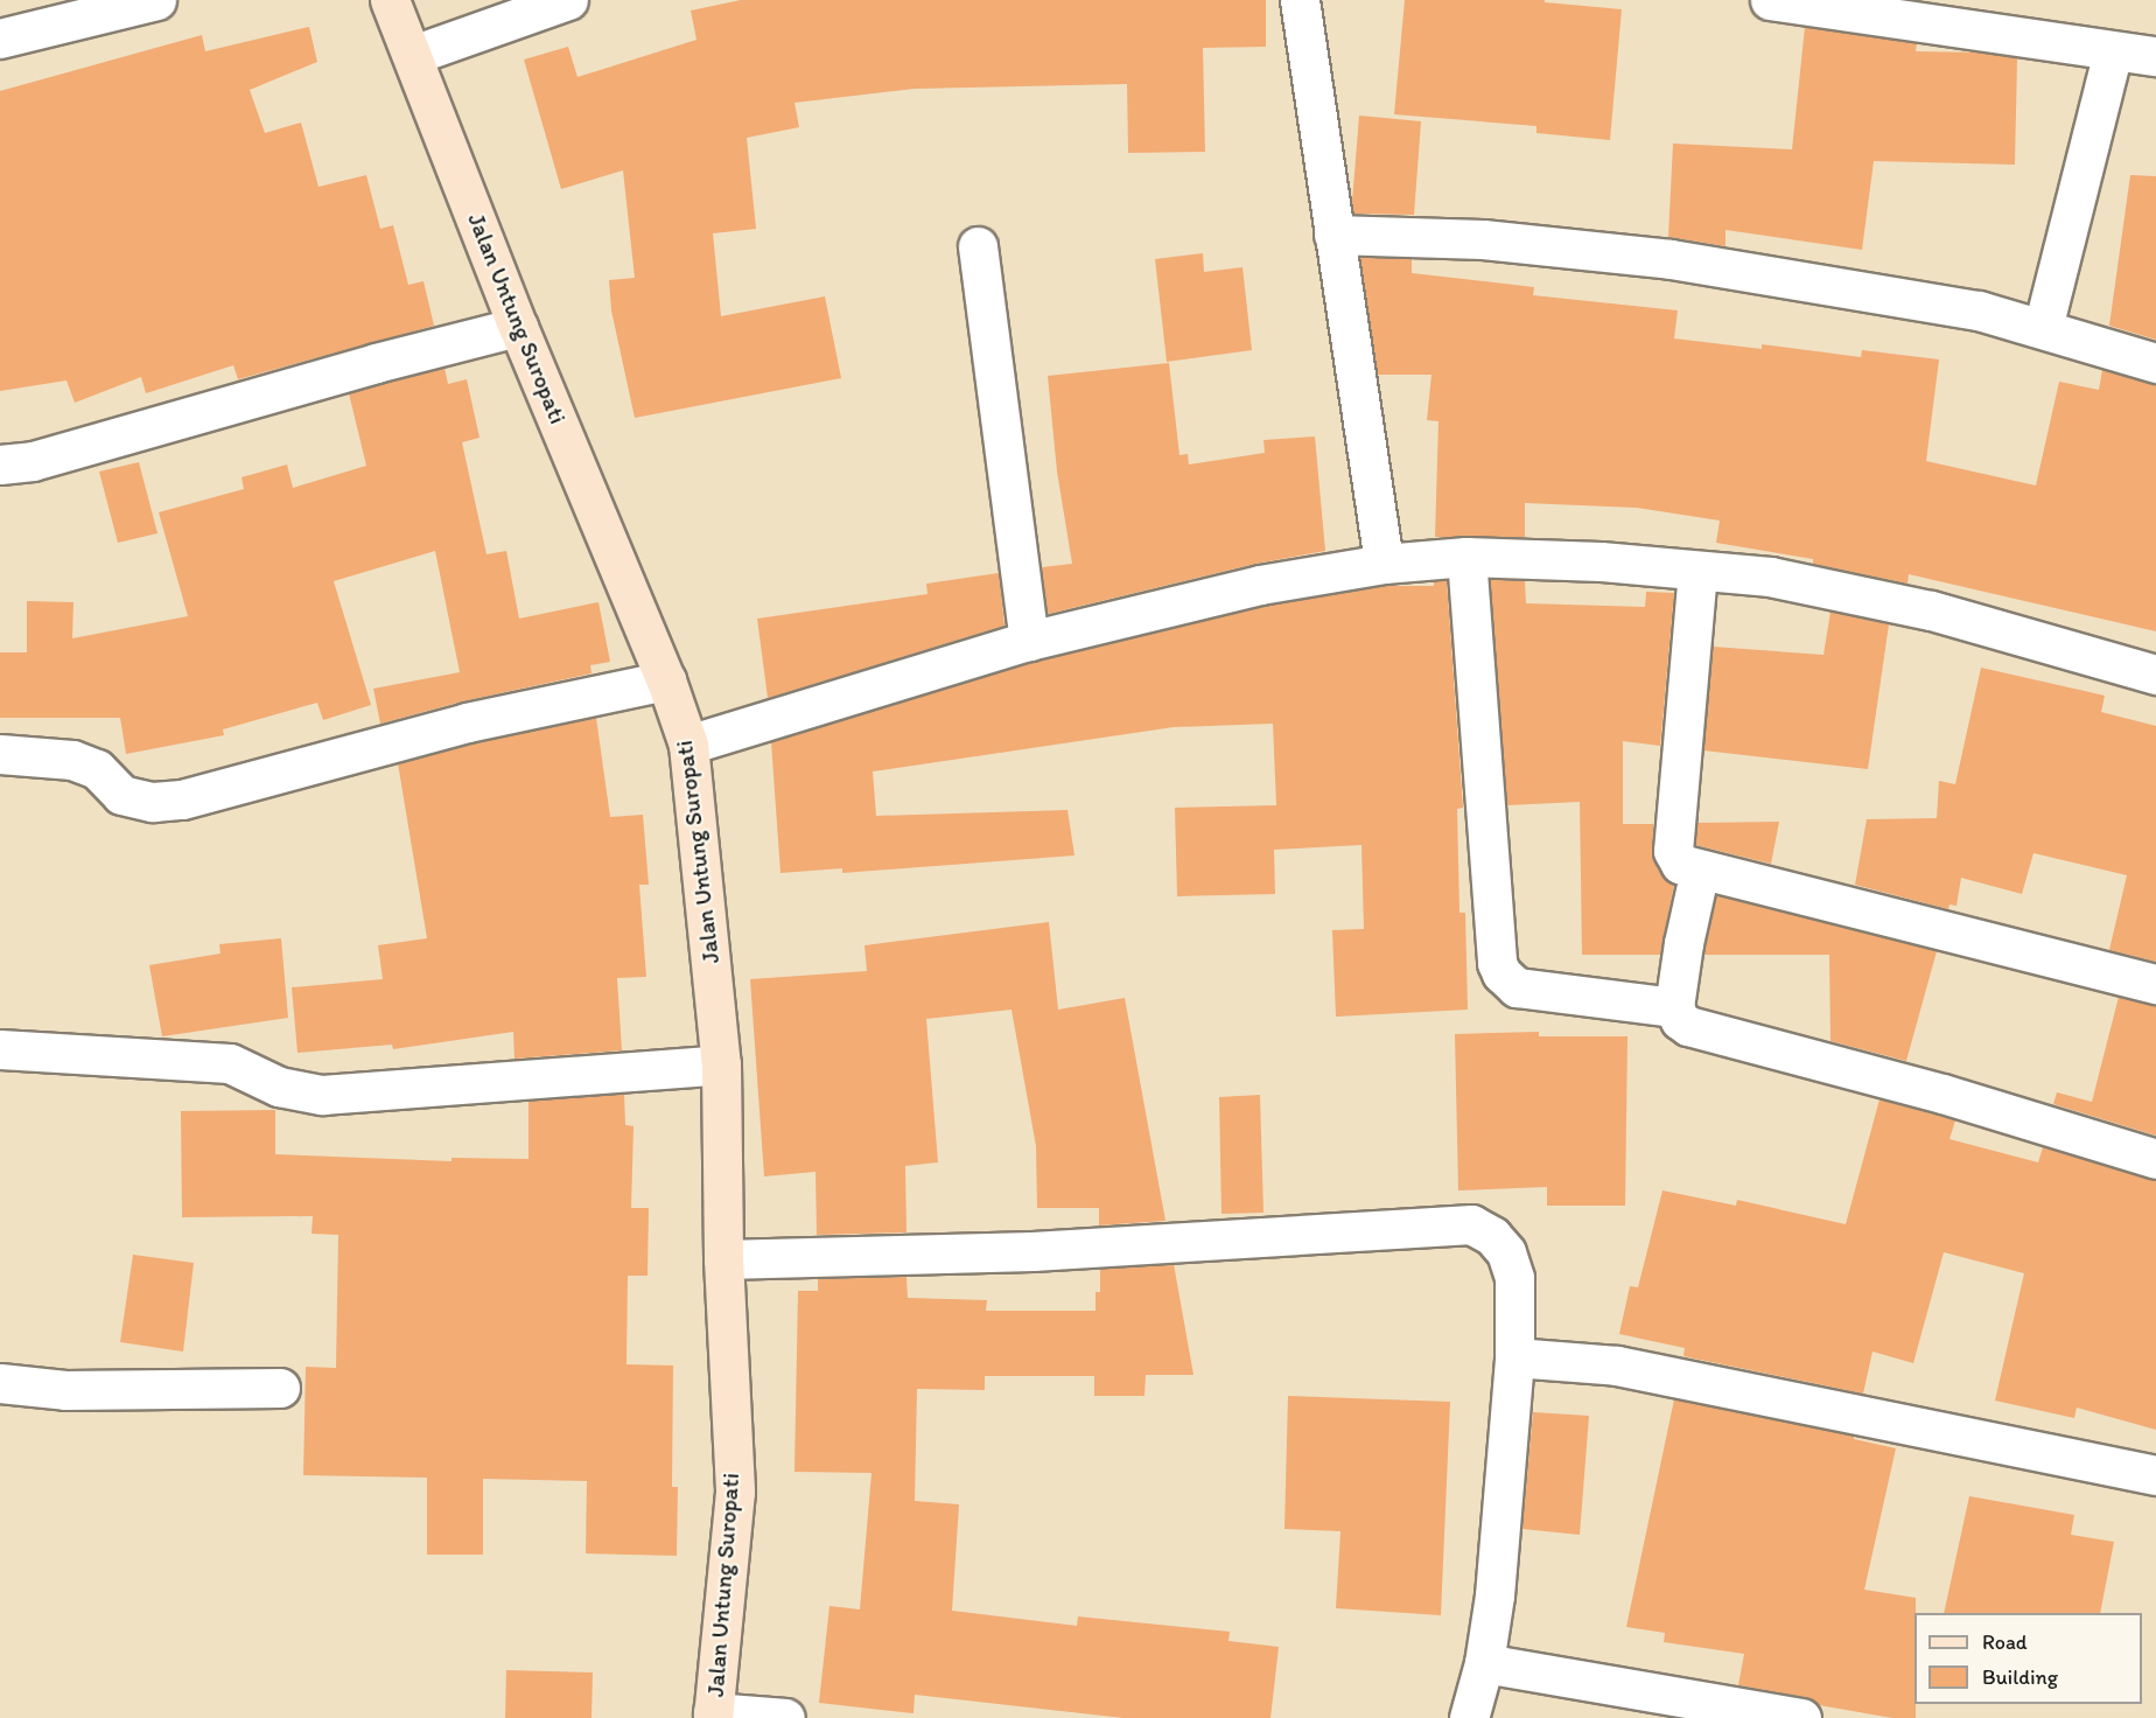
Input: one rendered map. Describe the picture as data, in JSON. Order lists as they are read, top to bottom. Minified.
{"streets":{"main road":["Jalan Untung Suropati"]},"legend":["Road","Building"]}
